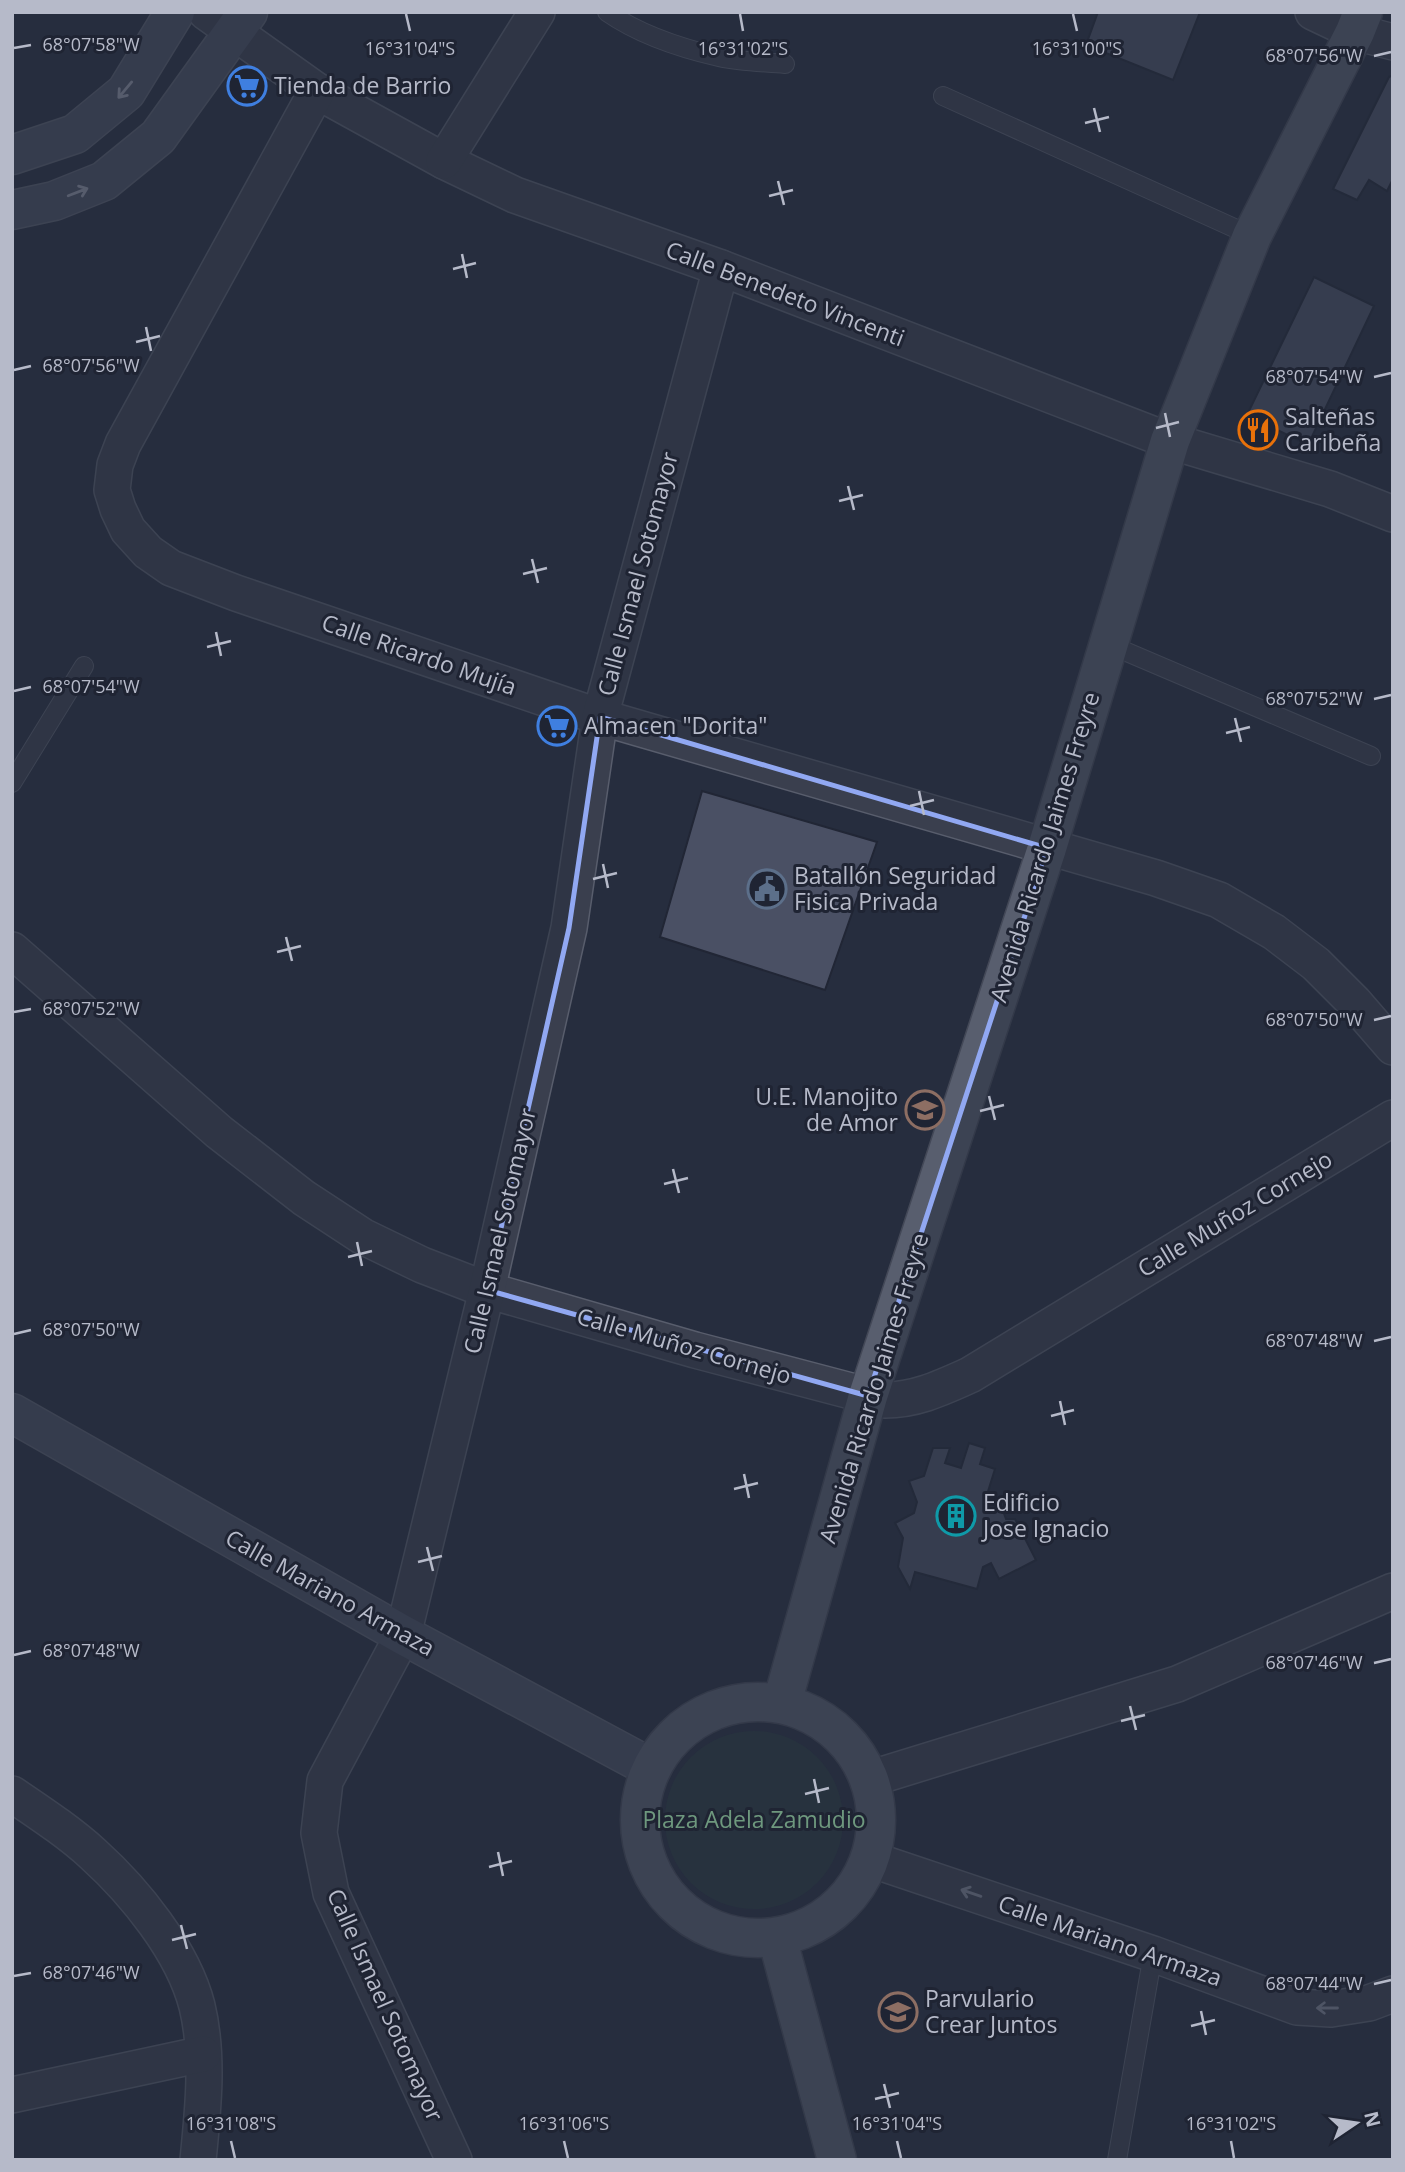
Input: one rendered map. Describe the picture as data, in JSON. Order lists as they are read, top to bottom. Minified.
{"streets":{"main road":["Avenida Ricardo Jaimes Freyre"],"street":["Calle Benedeto Vincenti","Calle Ismael Sotomayor","Calle Ricardo Mujía","Calle Muñoz Cornejo","Calle Mariano Armaza"]},"crossings":[["Calle Benedeto Vincenti","Calle Ismael Sotomayor"],["Calle Benedeto Vincenti","Calle Ricardo Mujía"],["Calle Benedeto Vincenti","Avenida Ricardo Jaimes Freyre"],["Calle Ismael Sotomayor","Calle Ricardo Mujía"],["Calle Ismael Sotomayor","Calle Muñoz Cornejo"],["Calle Ismael Sotomayor","Calle Mariano Armaza"],["Calle Ricardo Mujía","Avenida Ricardo Jaimes Freyre"],["Avenida Ricardo Jaimes Freyre","Calle Muñoz Cornejo"],["Avenida Ricardo Jaimes Freyre","Calle Mariano Armaza"]],"one_way":["Calle Mariano Armaza"],"parks":["Plaza Adela Zamudio"],"places":{"supermarket":["Tienda de Barrio","Almacen \"Dorita\""],"restaurant":["Salteñas Caribeña"],"public building":["Batallón Seguridad Fisica Privada"],"school or university":["U.E. Manojito de Amor","Parvulario Crear Juntos"],"building":["Edificio Jose Ignacio"]},"north":"right","coordinates":["68°07'58\"W","16°31'04\"S","16°31'02\"S","16°31'00\"S","68°07'56\"W","68°07'54\"W","68°07'52\"W","68°07'50\"W","68°07'48\"W","68°07'46\"W","68°07'44\"W","16°31'08\"S","16°31'06\"S"]}
